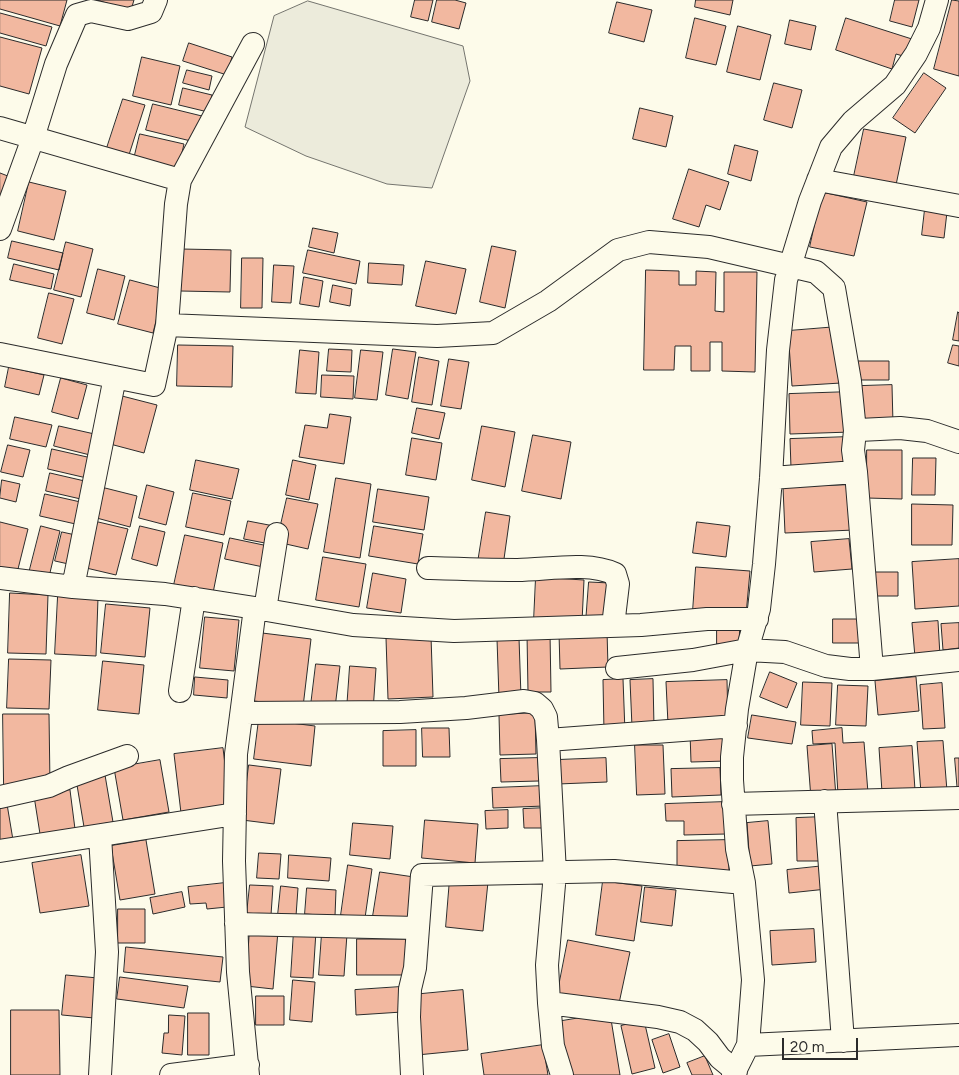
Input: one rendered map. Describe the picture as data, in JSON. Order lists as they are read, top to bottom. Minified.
{"scale_bar":"20 m"}
